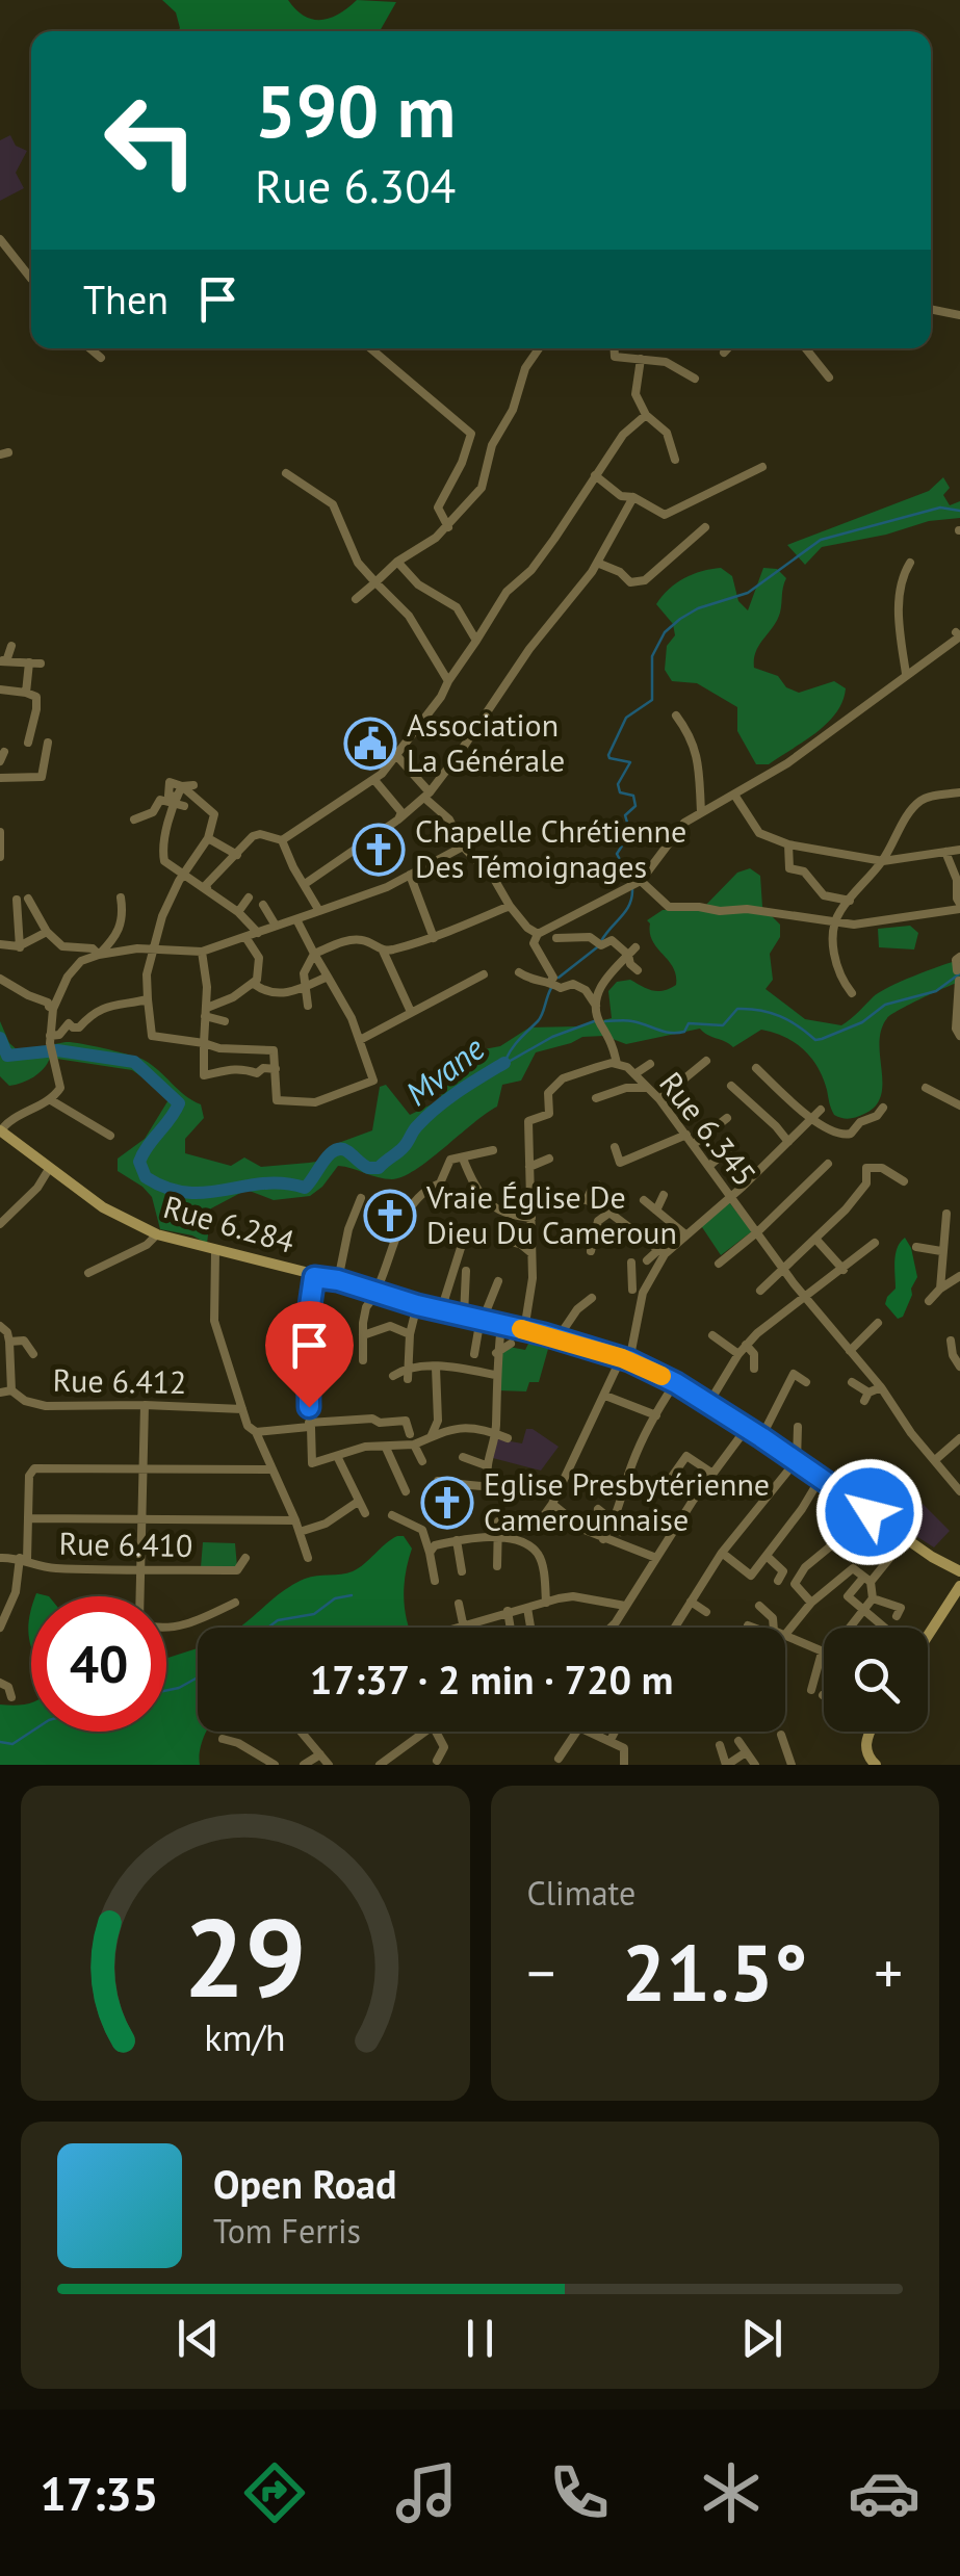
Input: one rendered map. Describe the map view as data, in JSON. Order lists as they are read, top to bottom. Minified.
{"streets":{"street":["Rue 6.345","Rue 6.284","Rue 6.412","Rue 6.410"]},"crossings":[["Rue 6.345","Rue 6.284"]],"water":["Mvane"],"places":{"public building":["Association La Générale"],"church":["Chapelle Chrétienne Des Témoignages","Vraie Église De Dieu Du Cameroun","Eglise Presbytérienne Camerounnaise"]},"page":{"turn":["590 m","Rue 6.304"],"then":"Then","limit":"40","trip":"17:37 · 2 min · 720 m","tile":"Climate","heat":["−","21.5°","+"],"song":["Open Road","Tom Ferris"],"tabs":"17:35","gauge":["29","km/h"]}}
